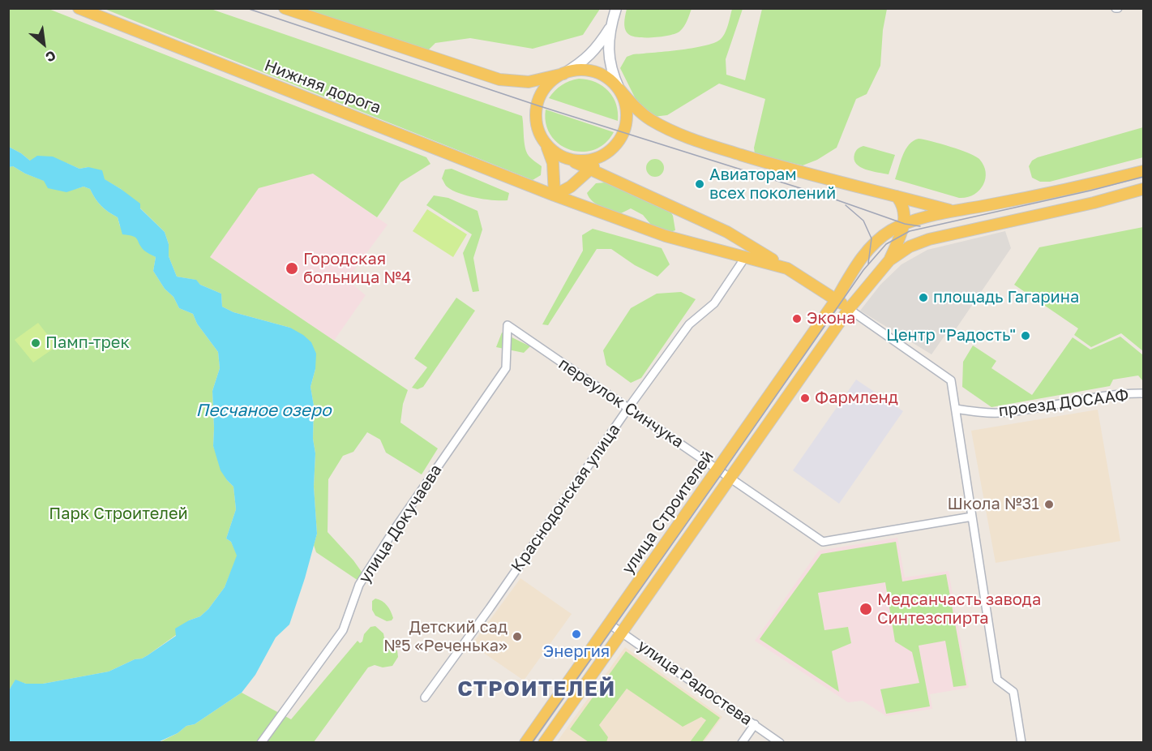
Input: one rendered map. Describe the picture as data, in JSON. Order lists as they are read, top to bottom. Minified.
{"streets":{"main road":["Нижняя дорога","улица Строителей"],"street":["переулок Синчука","проезд ДОСААФ","Краснодонская улица","улица Докучаева","улица Радостева"]},"crossings":[["Нижняя дорога","Краснодонская улица"],["переулок Синчука","Краснодонская улица"],["переулок Синчука","улица Строителей"],["переулок Синчука","улица Докучаева"],["улица Строителей","улица Радостева"]],"districts":["СТРОИТЕЛЕЙ"],"water":["Песчаное озеро"],"parks":["Парк Строителей"],"places":["Авиаторам всех поколений","Городская больница №4","площадь Гагарина","Экона","Центр \"Радость\"","Памп-трек","Фармленд","Школа №31","Медсанчасть завода Синтезспирта","Энергия","Детский сад №5 «Реченька»"],"north":"bottom right"}
